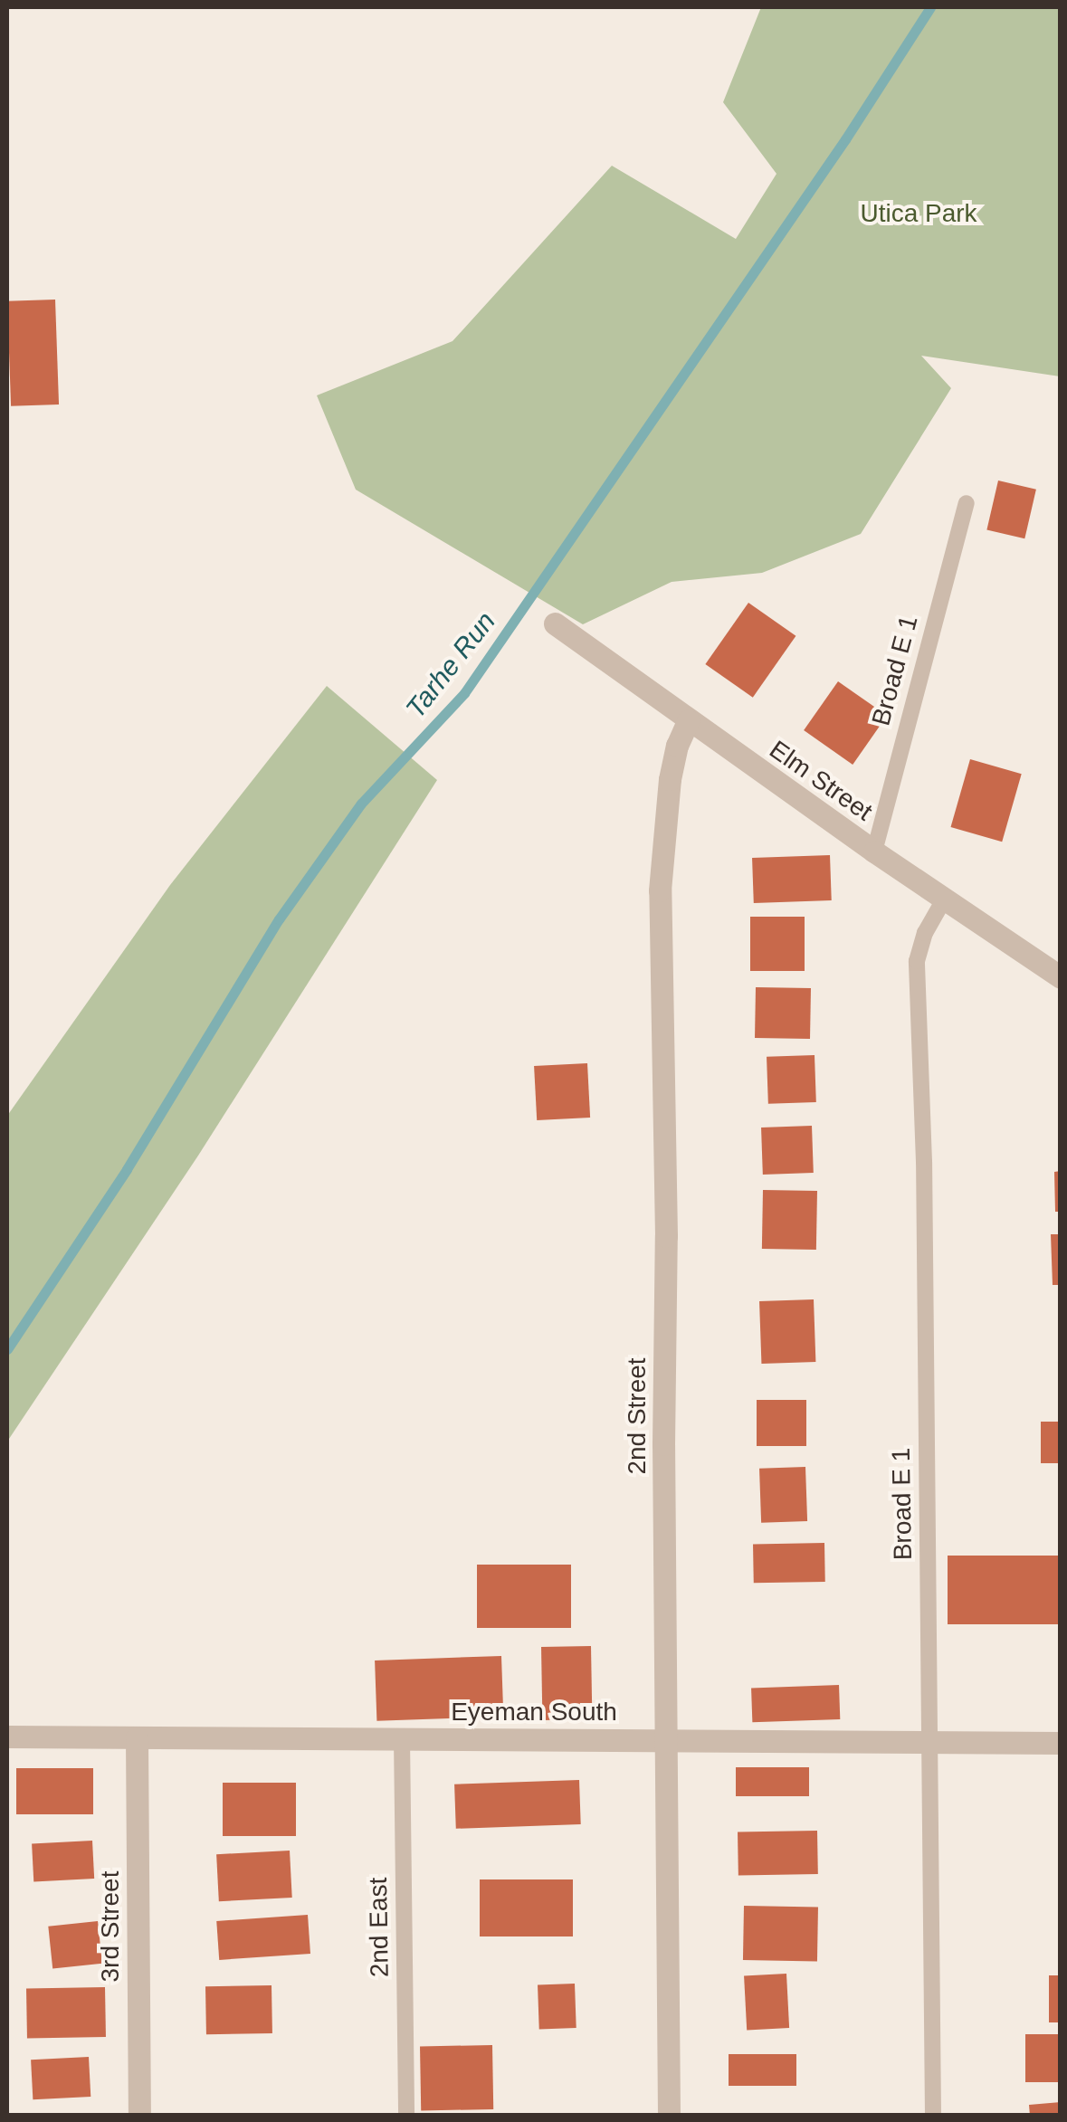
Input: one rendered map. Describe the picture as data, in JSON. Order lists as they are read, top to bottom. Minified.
{"streets":{"street":["Elm Street","2nd Street","Eyeman South","3rd Street"],"lane":["Broad E 1","2nd East"]},"crossings":[["Broad E 1","Elm Street"],["Broad E 1","Eyeman South"],["Elm Street","2nd Street"],["2nd Street","Eyeman South"],["Eyeman South","3rd Street"],["Eyeman South","2nd East"]],"water":["Tarhe Run"],"parks":["Utica Park"]}
